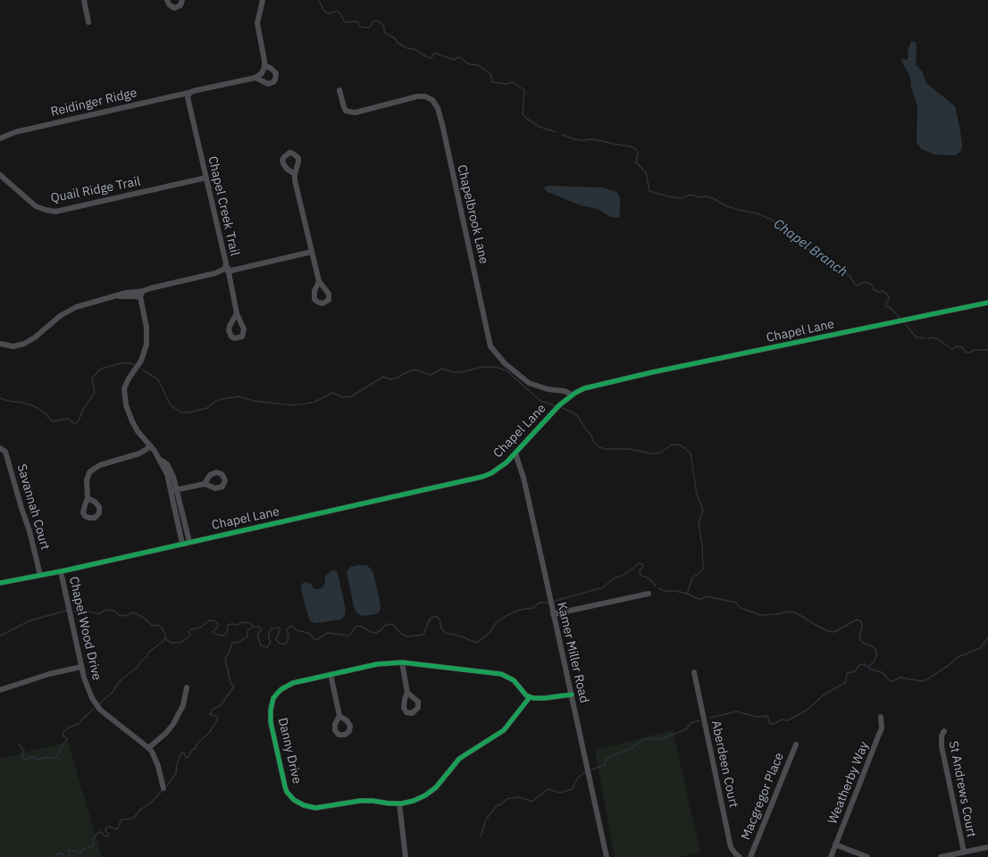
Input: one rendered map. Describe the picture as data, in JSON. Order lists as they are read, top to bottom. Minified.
{"streets":{"street":["Reidinger Ridge","Quail Ridge Trail","Chapel Creek Trail","Chapelbrook Lane","Chapel Lane","Savannah Court","Chapel Wood Drive","Kamer Miller Road","Danny Drive","Aberdeen Court","Weatherby Way","St Andrews Court","Macgregor Place"]},"crossings":[["Reidinger Ridge","Chapel Creek Trail"],["Quail Ridge Trail","Chapel Creek Trail"],["Chapelbrook Lane","Chapel Lane"],["Chapel Lane","Savannah Court"],["Chapel Lane","Chapel Wood Drive"],["Chapel Lane","Kamer Miller Road"]],"water":["Chapel Branch"]}
